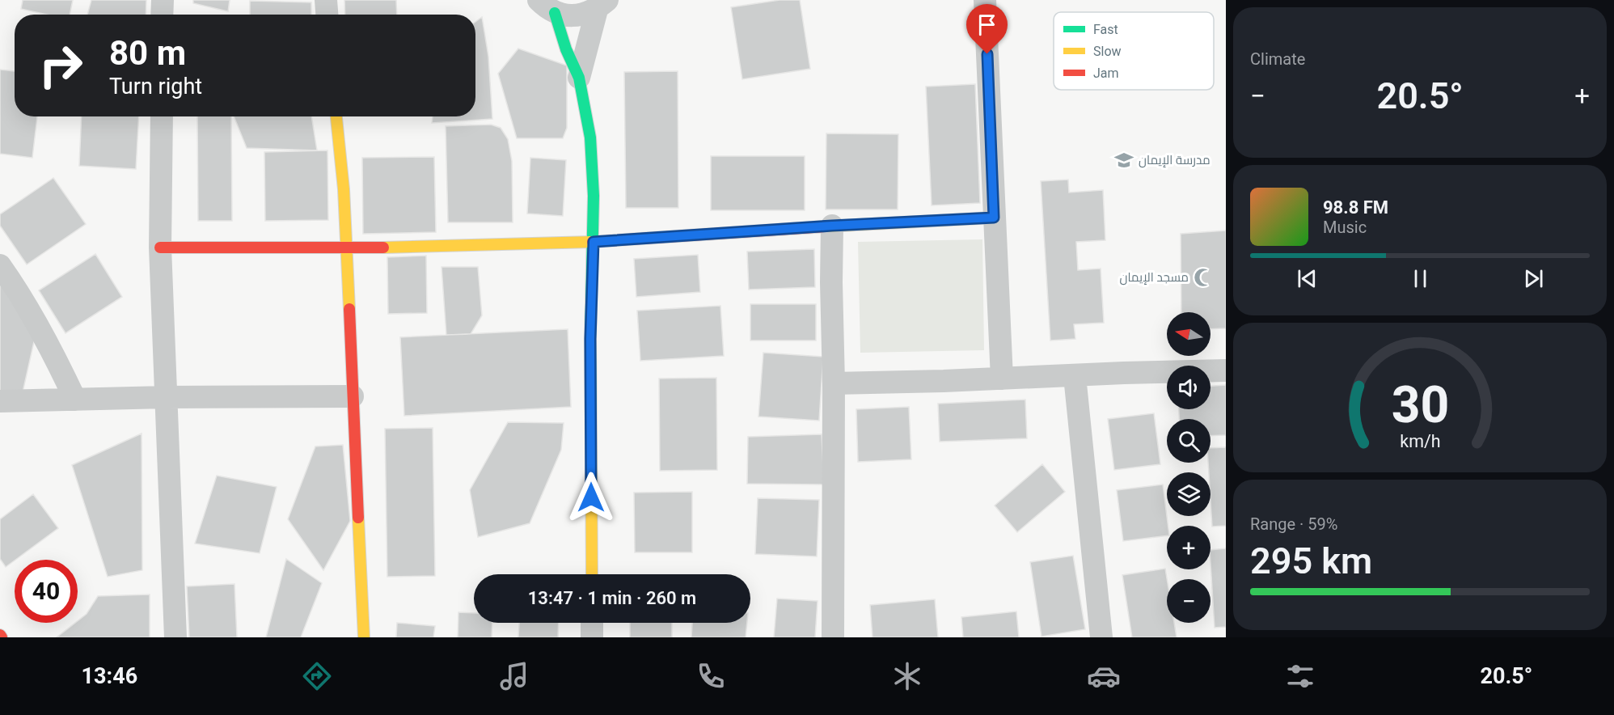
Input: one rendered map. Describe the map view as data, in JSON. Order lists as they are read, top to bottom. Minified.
{"places":{"school or university":["مدرسة الإيمان"],"mosque":["مسجد الإيمان"]},"legend":["Fast","Slow","Jam"],"north":"left","page":{"tile":["Climate",["Range · 59%","295 km"]],"turn":["80 m","Turn right"],"heat":["−","20.5°","+"],"song":["98.8 FM","Music"],"map_buttons":["+","−"],"limit":"40","trip":"13:47 · 1 min · 260 m","tabs":["13:46","20.5°"],"gauge":["30","km/h"]}}
